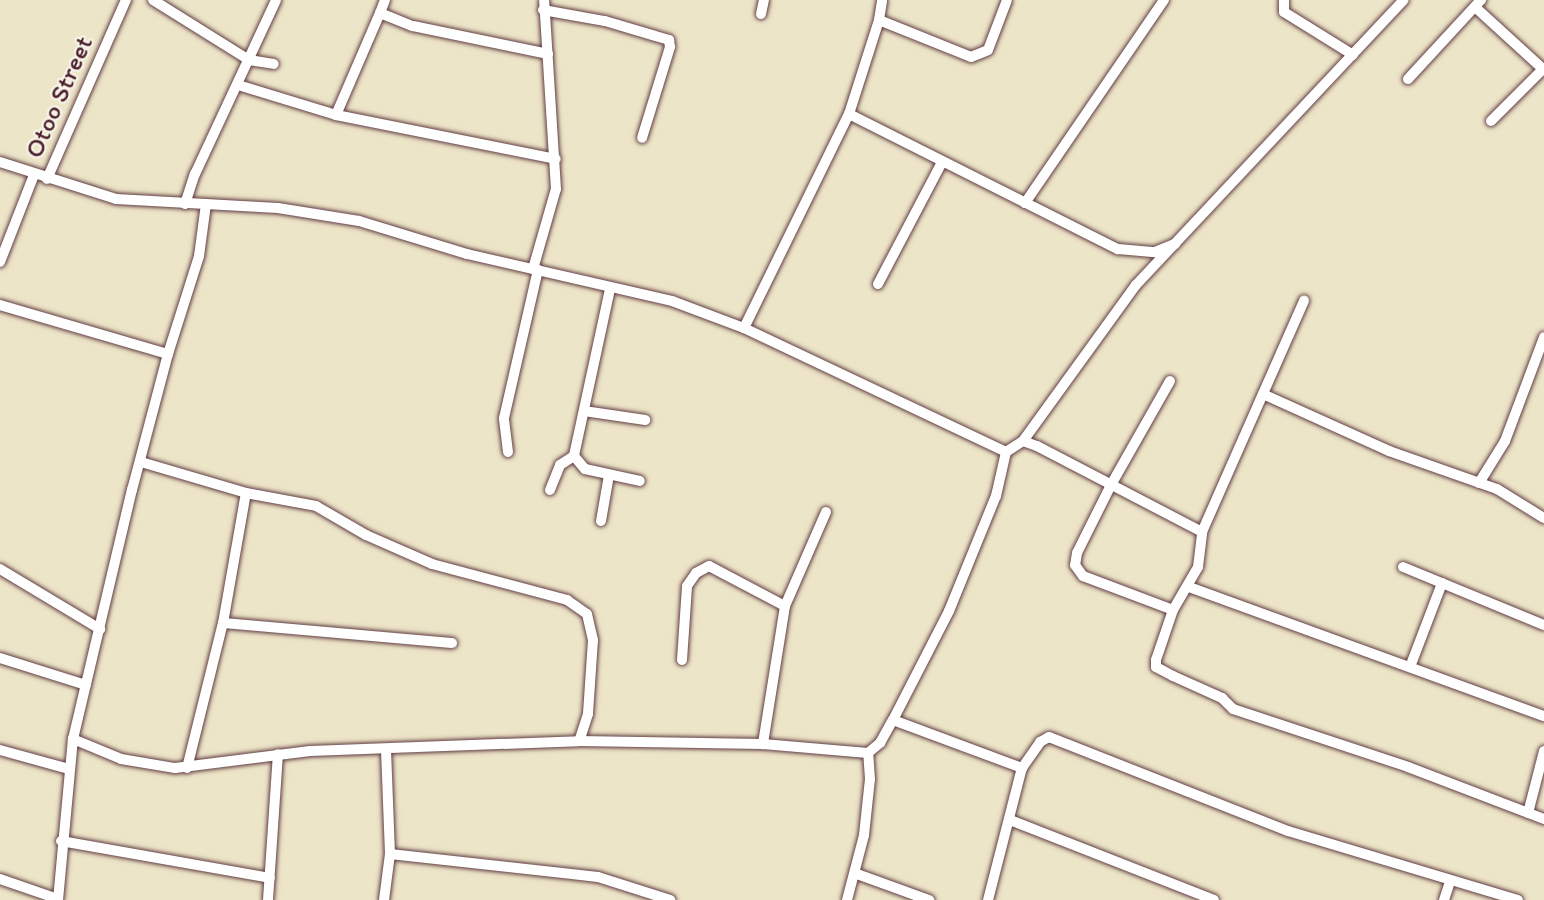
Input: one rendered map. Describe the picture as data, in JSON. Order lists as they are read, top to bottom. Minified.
{"streets":{"street":["Otoo Street"]}}
